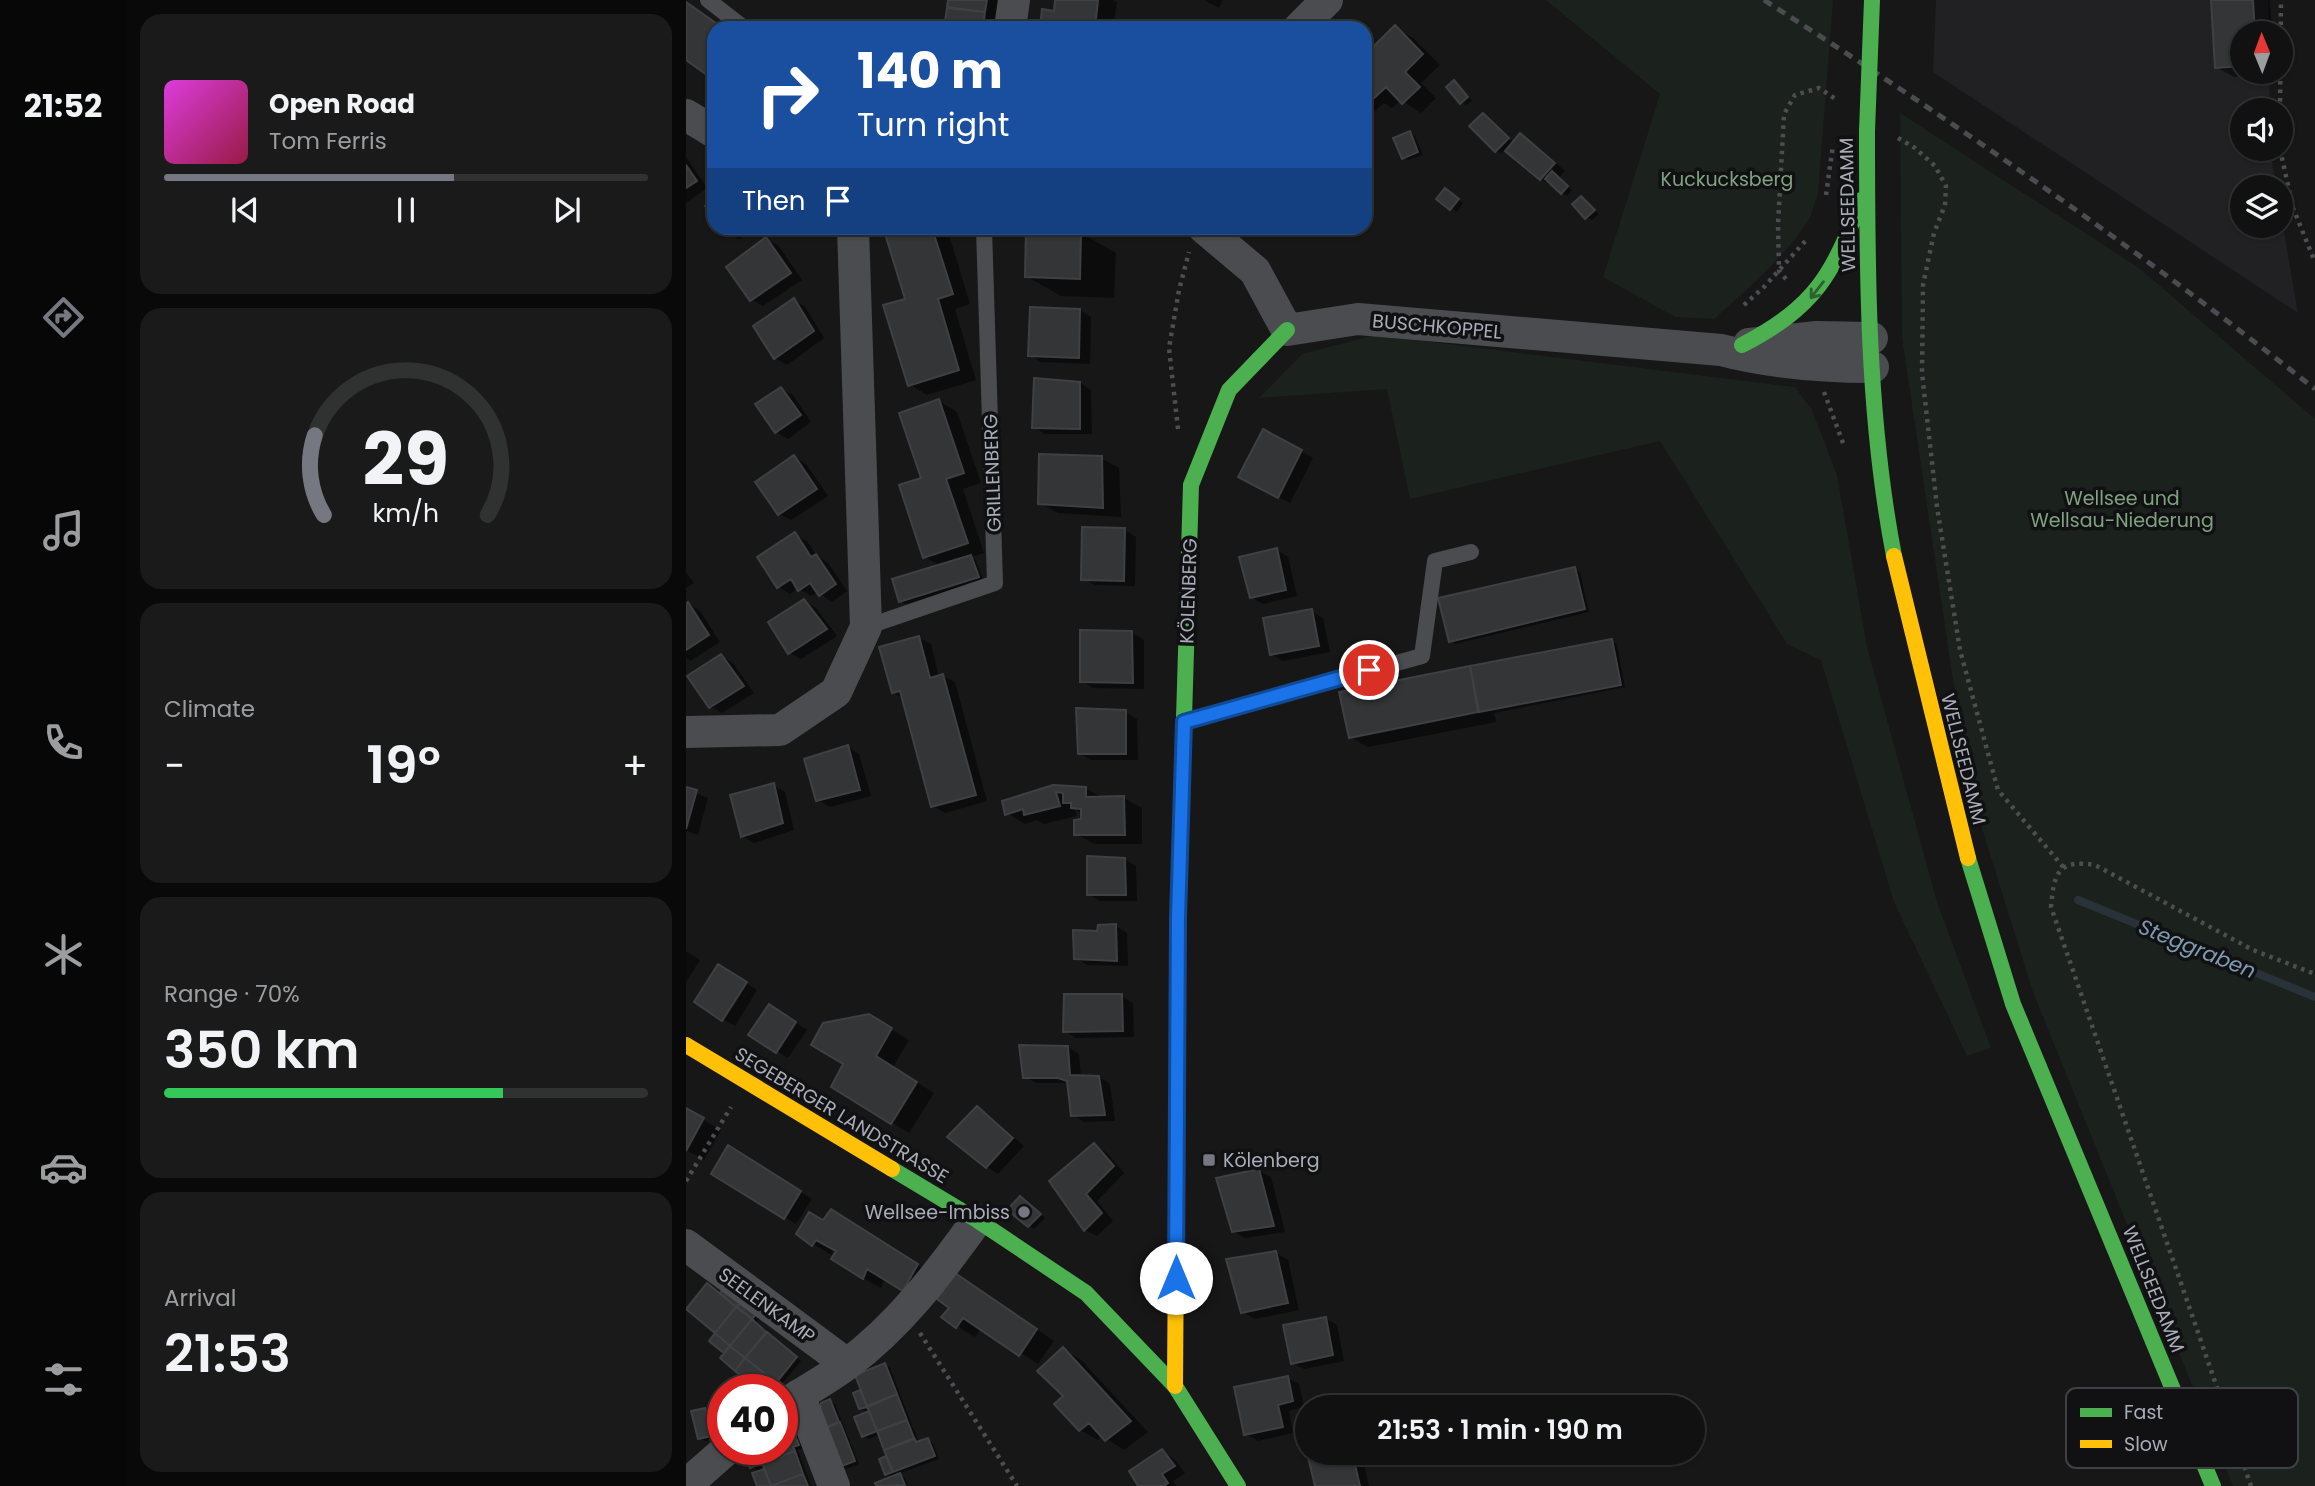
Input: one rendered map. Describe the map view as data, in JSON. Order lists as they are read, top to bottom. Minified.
{"streets":{"street":["WELLSEEDAMM","BUSCHKOPPEL","KÖLENBERG","SEGEBERGER LANDSTRASSE","SEELENKAMP"],"lane":["GRILLENBERG"]},"crossings":[["WELLSEEDAMM","BUSCHKOPPEL"],["BUSCHKOPPEL","KÖLENBERG"],["KÖLENBERG","SEGEBERGER LANDSTRASSE"]],"water":["Steggraben"],"parks":["Kuckucksberg","Wellsee und Wellsau-Niederung"],"places":{"transit":["Kölenberg"],"other":["Wellsee-Imbiss"]},"legend":["Fast","Slow"],"north":"top","page":{"tabs":"21:52","turn":["140 m","Turn right"],"song":["Open Road","Tom Ferris"],"then":"Then","tile":["Climate",["Range · 70%","350 km"],["Arrival","21:53"]],"heat":["−","19°","+"],"limit":"40","trip":"21:53 · 1 min · 190 m","gauge":["29","km/h"]}}
